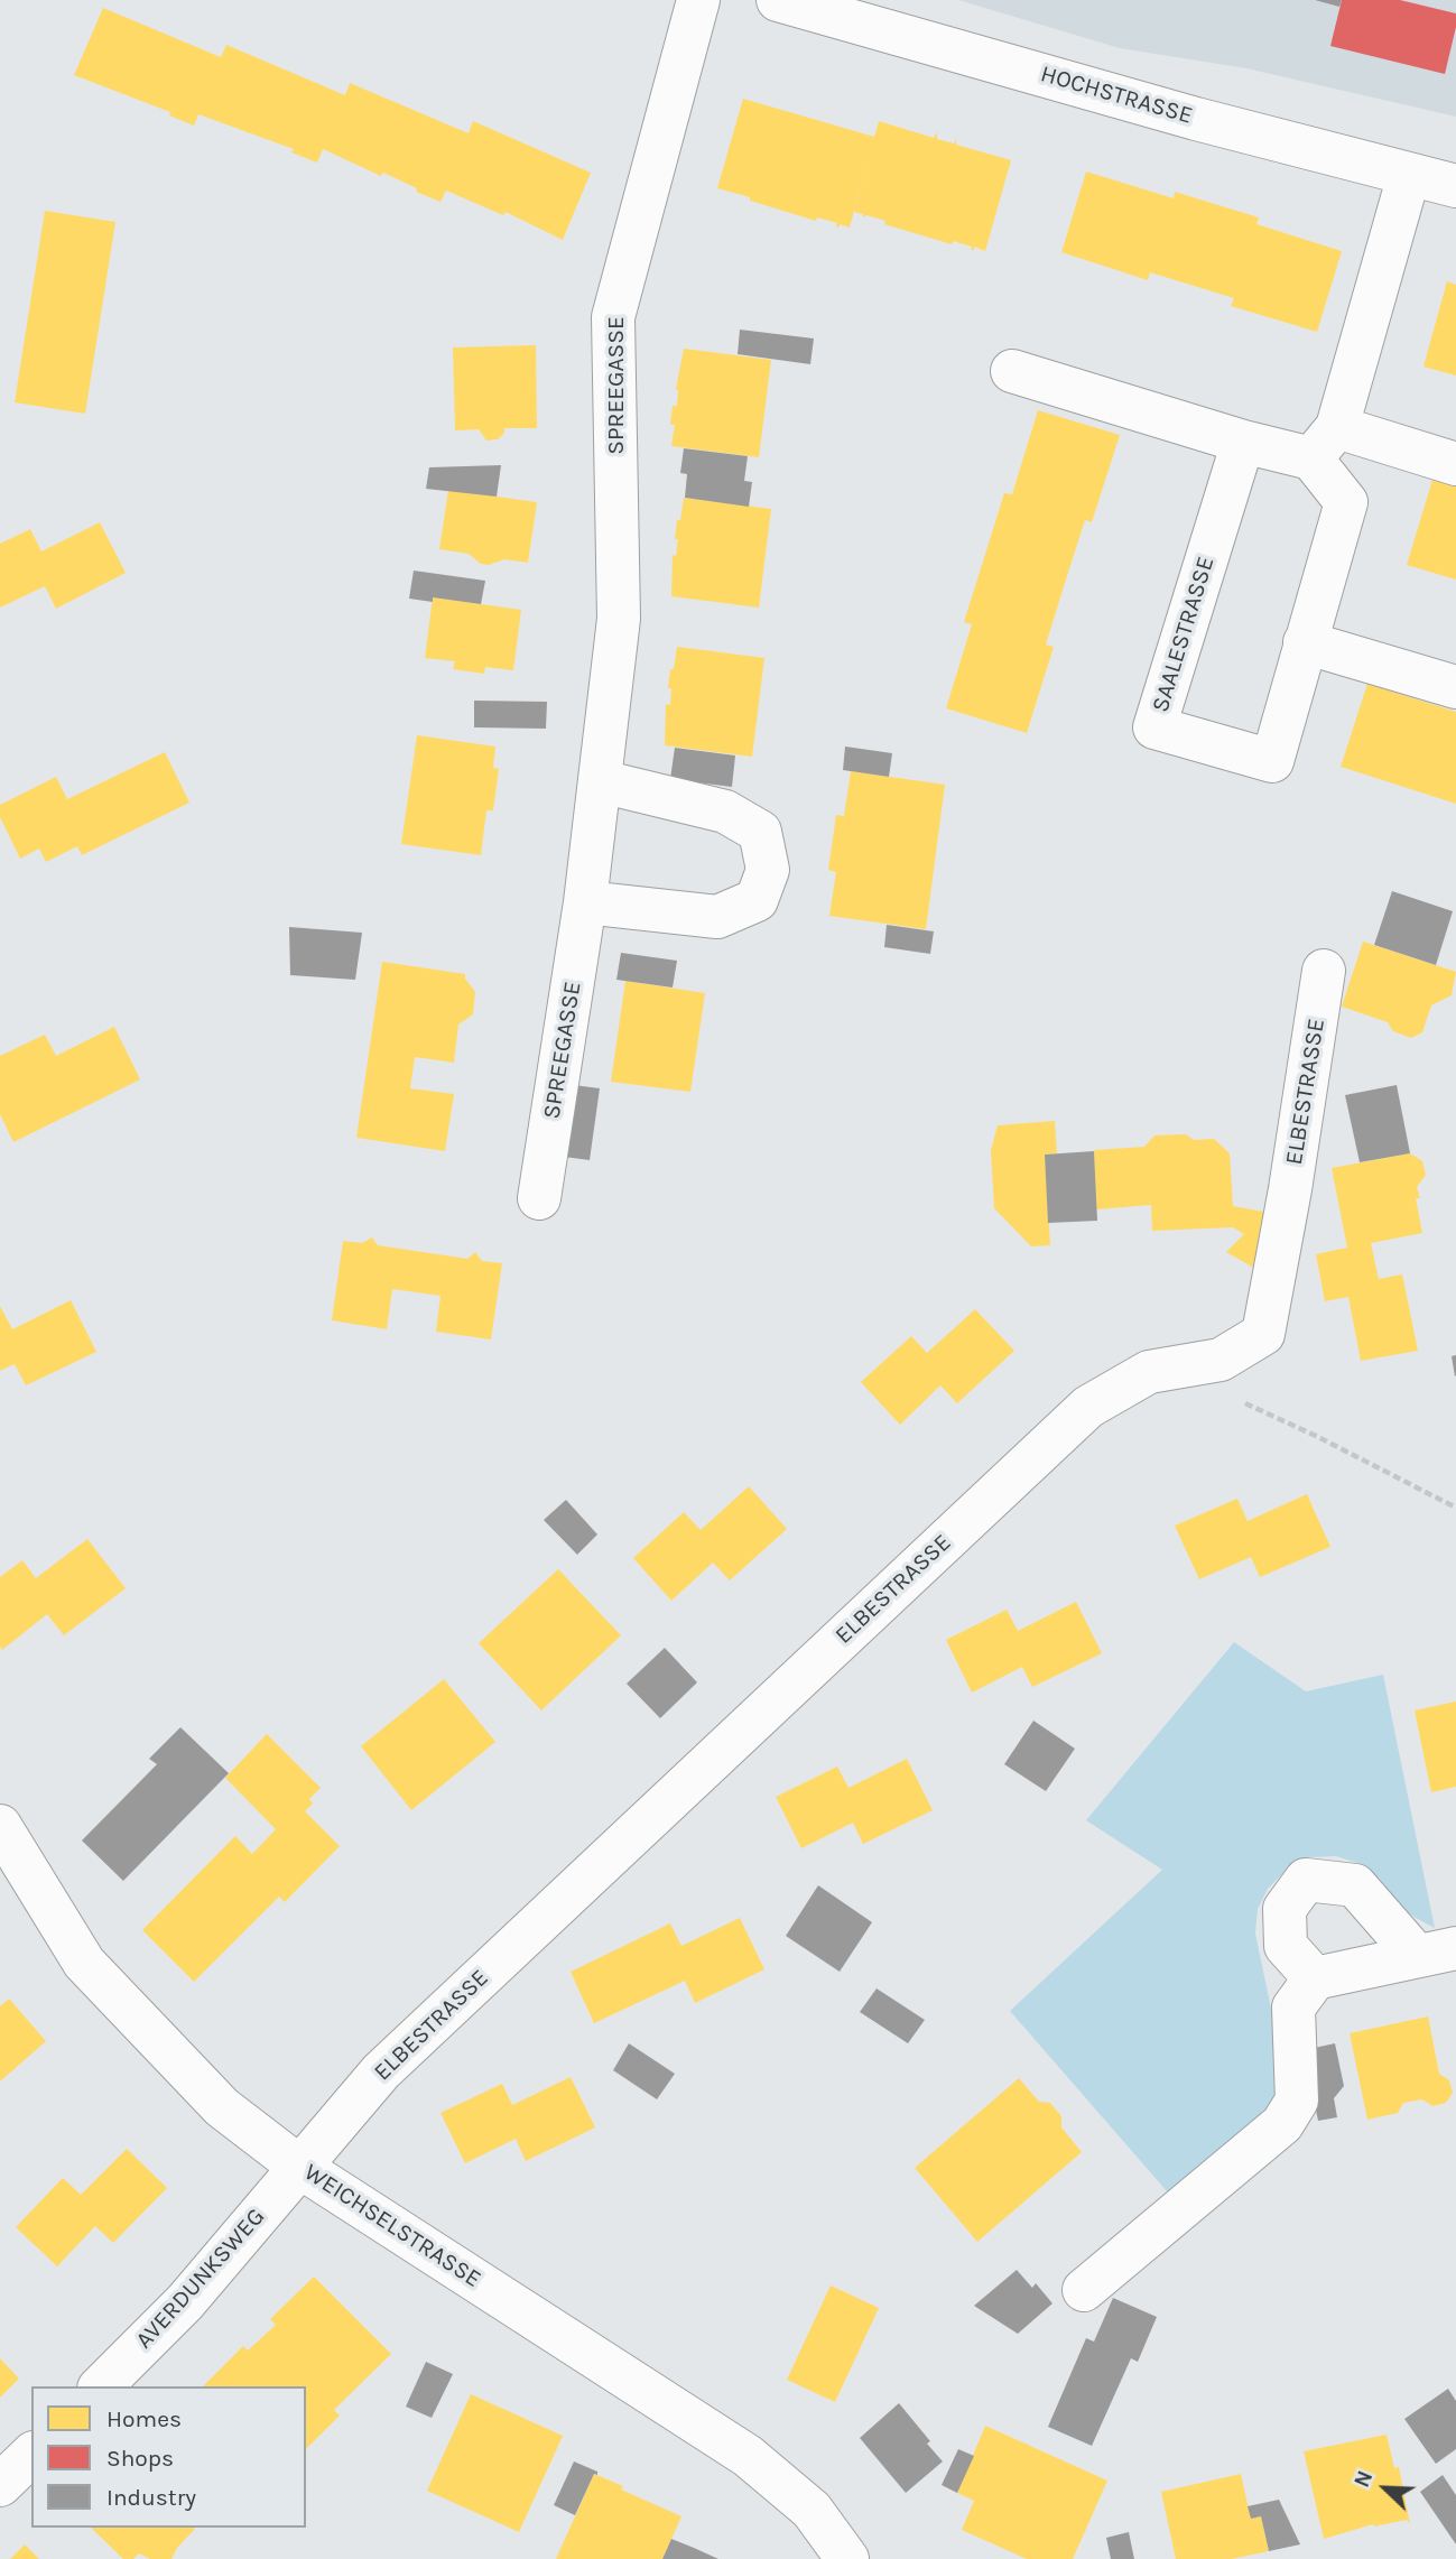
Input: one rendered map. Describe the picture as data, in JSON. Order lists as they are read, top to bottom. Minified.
{"streets":{"street":["HOCHSTRASSE","SPREEGASSE","SAALESTRASSE","ELBESTRASSE","WEICHSELSTRASSE","AVERDUNKSWEG"]},"crossings":[["ELBESTRASSE","WEICHSELSTRASSE"],["ELBESTRASSE","AVERDUNKSWEG"],["WEICHSELSTRASSE","AVERDUNKSWEG"]],"legend":["Homes","Shops","Industry"],"north":"top left"}
